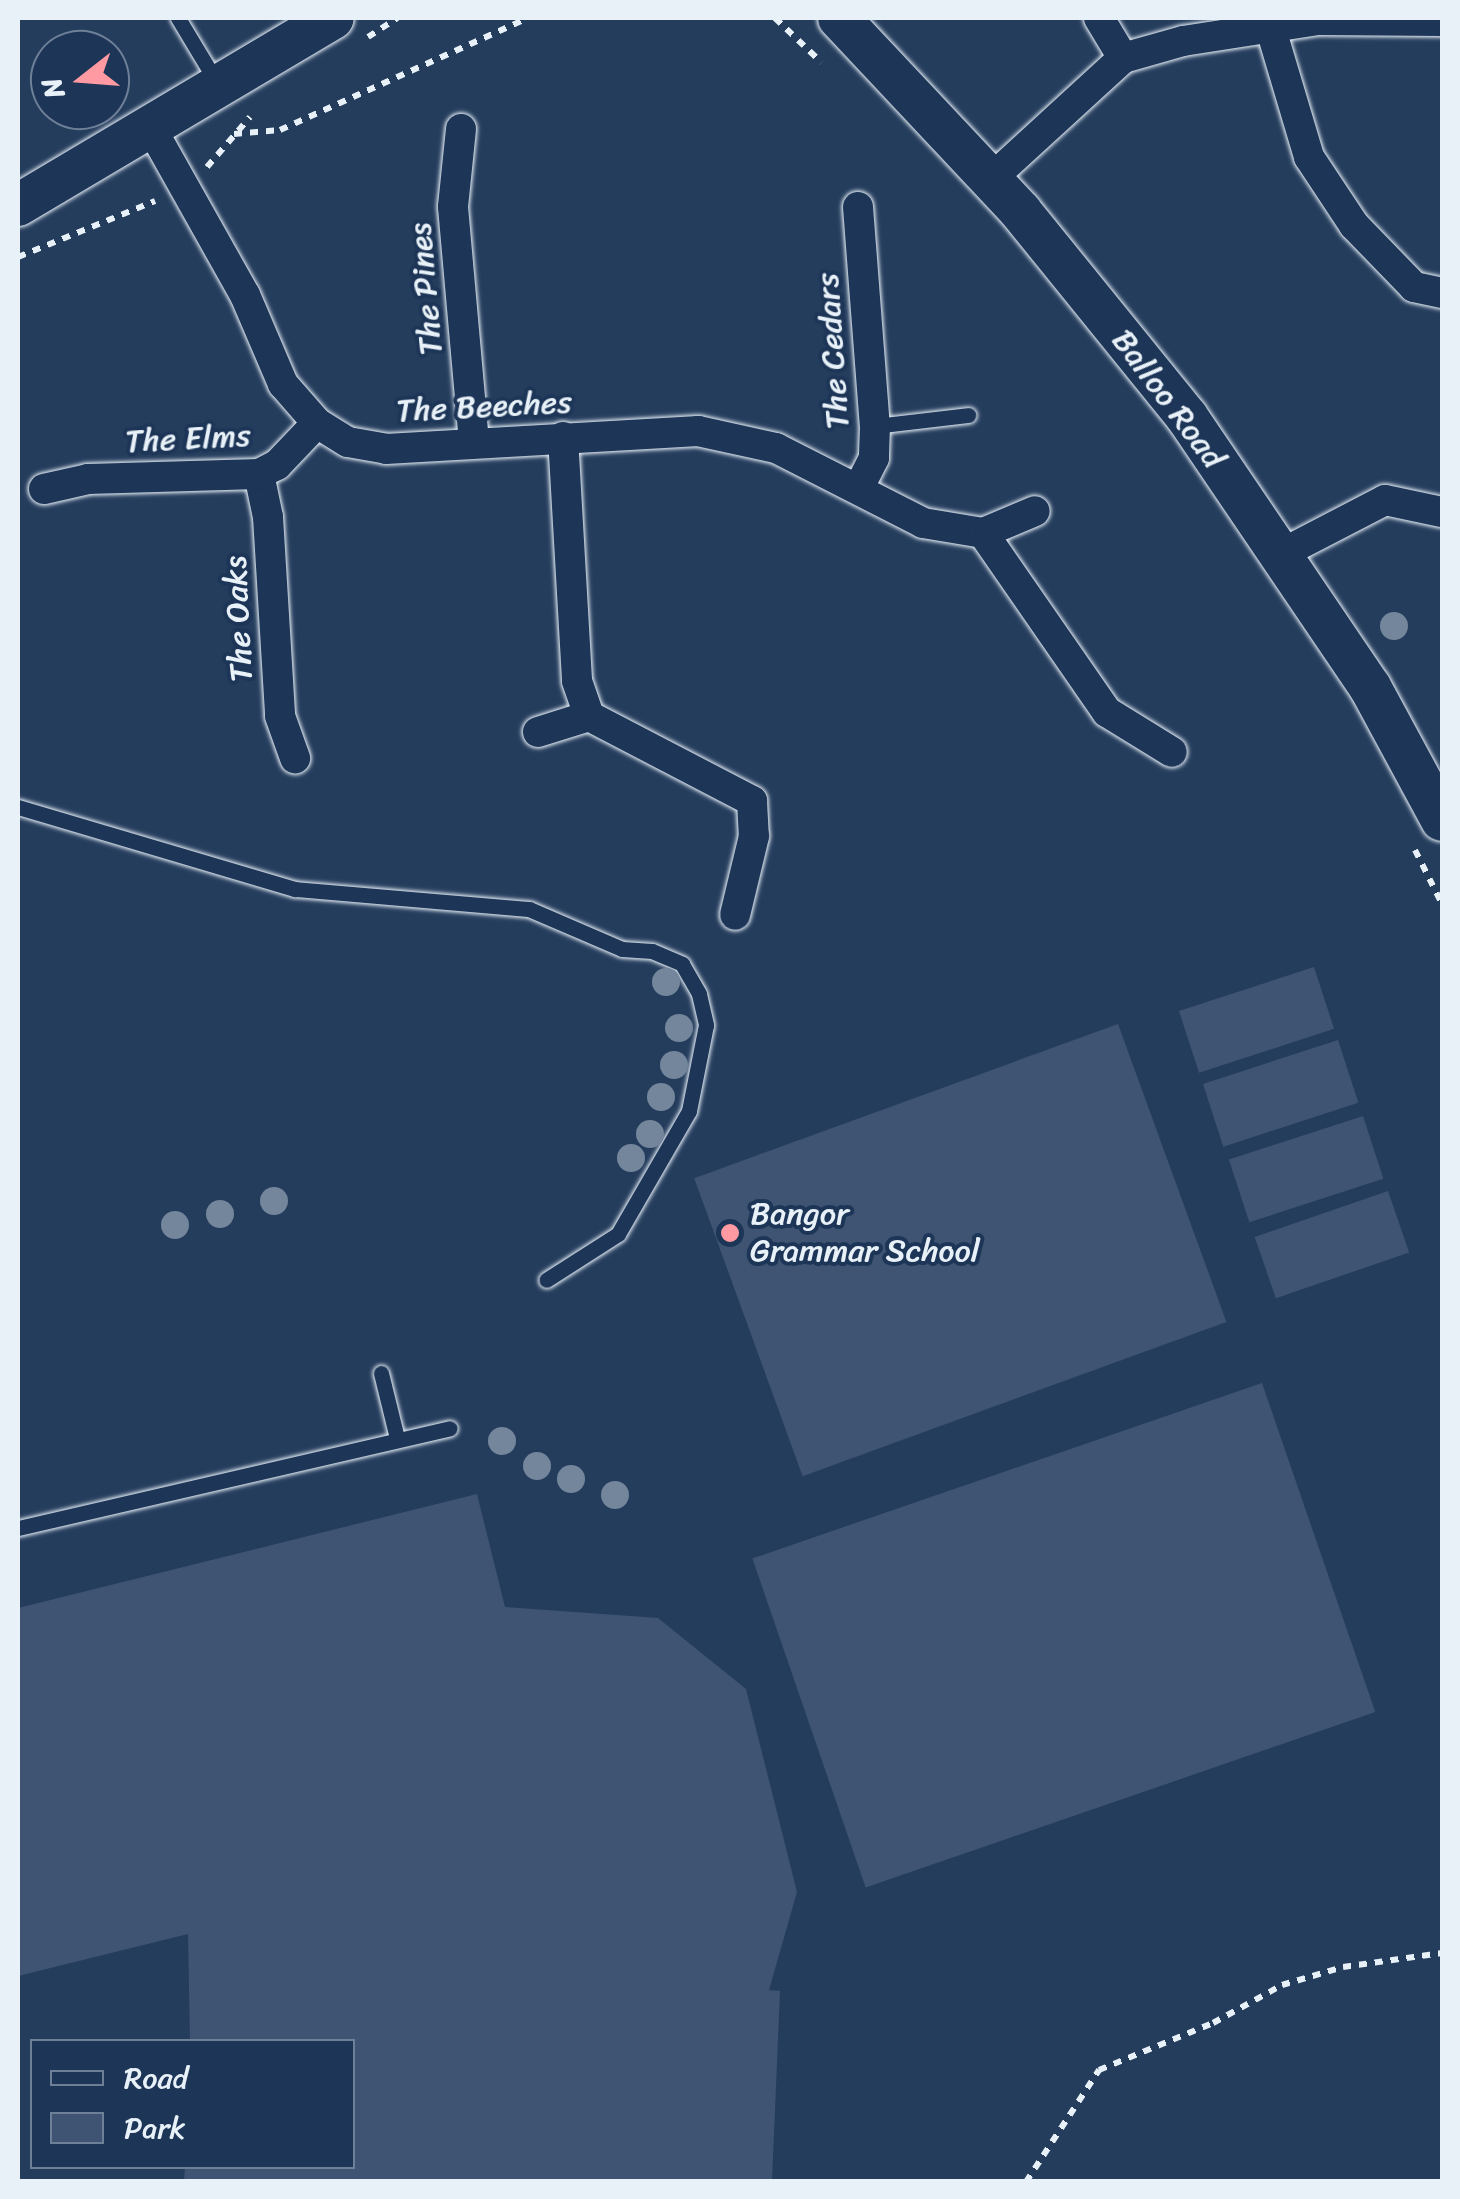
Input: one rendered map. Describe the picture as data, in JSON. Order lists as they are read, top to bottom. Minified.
{"streets":{"street":["The Pines","The Cedars","Balloo Road","The Beeches","The Elms","The Oaks"]},"crossings":[["The Pines","The Beeches"],["The Cedars","The Beeches"],["The Beeches","The Elms"],["The Elms","The Oaks"]],"places":["Bangor Grammar School"],"legend":["Road","Park"],"north":"left"}
